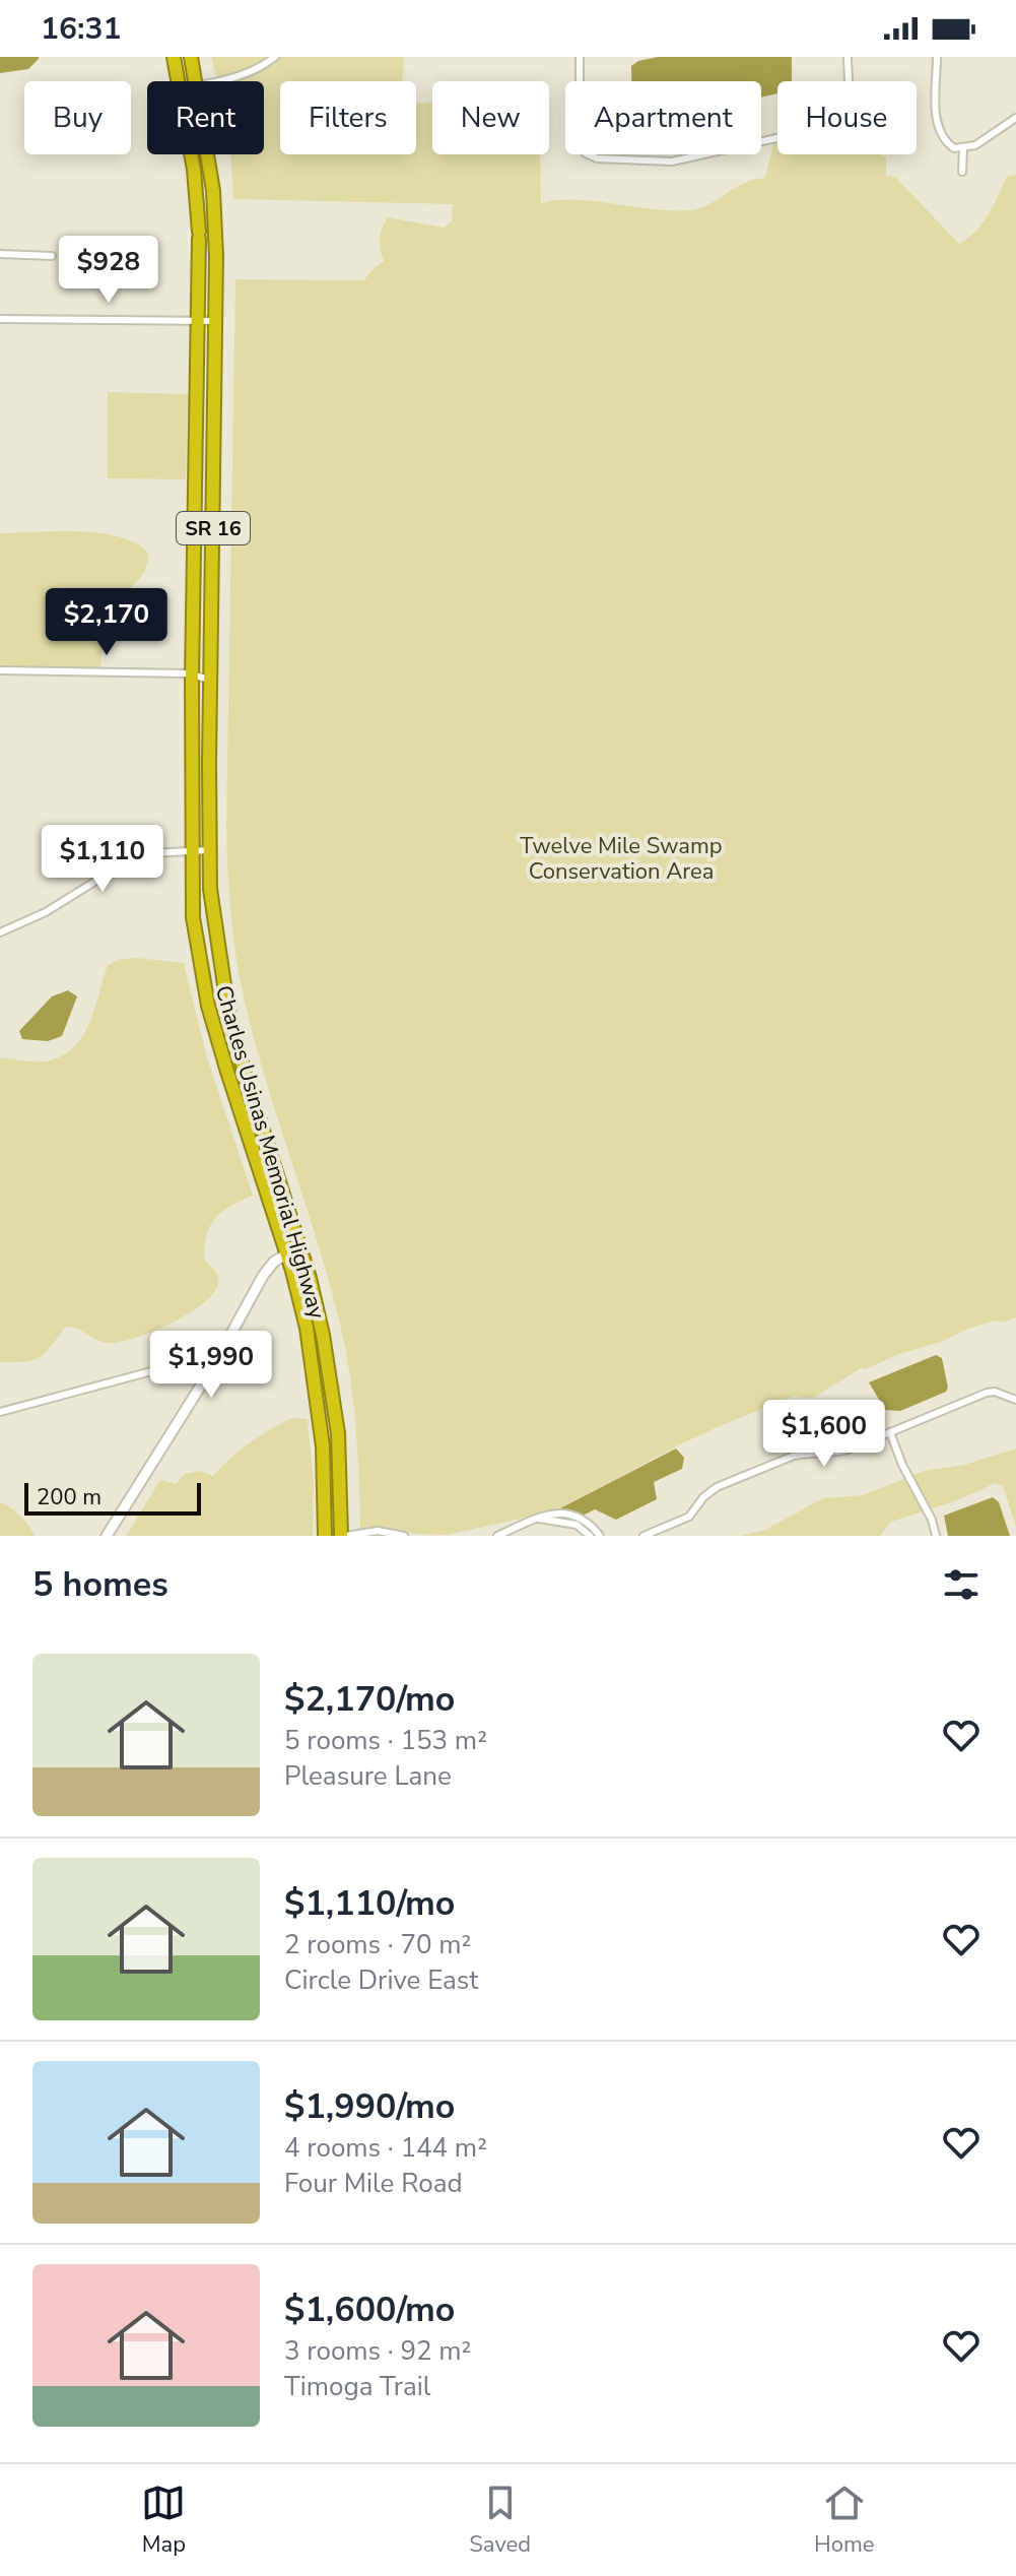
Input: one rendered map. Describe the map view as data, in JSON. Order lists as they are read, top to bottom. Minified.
{"streets":{"highway":["SR 16","Charles Usinas Memorial Highway"]},"parks":["Twelve Mile Swamp Conservation Area"],"scale_bar":"200 m","page":{"status":"16:31","chip":["Buy","Rent","Filters","New","Apartment","House"],"price":["$928","$2,170","$1,110","$1,990","$1,600"],"scale":"200 m","heading":"5 homes","list":[{"name":"$2,170/mo","note":"5 rooms · 153 m² · Pleasure Lane"},{"name":"$1,110/mo","note":"2 rooms · 70 m² · Circle Drive East"},{"name":"$1,990/mo","note":"4 rooms · 144 m² · Four Mile Road"},{"name":"$1,600/mo","note":"3 rooms · 92 m² · Timoga Trail"}],"tabs":["Map","Saved","Home"]}}
